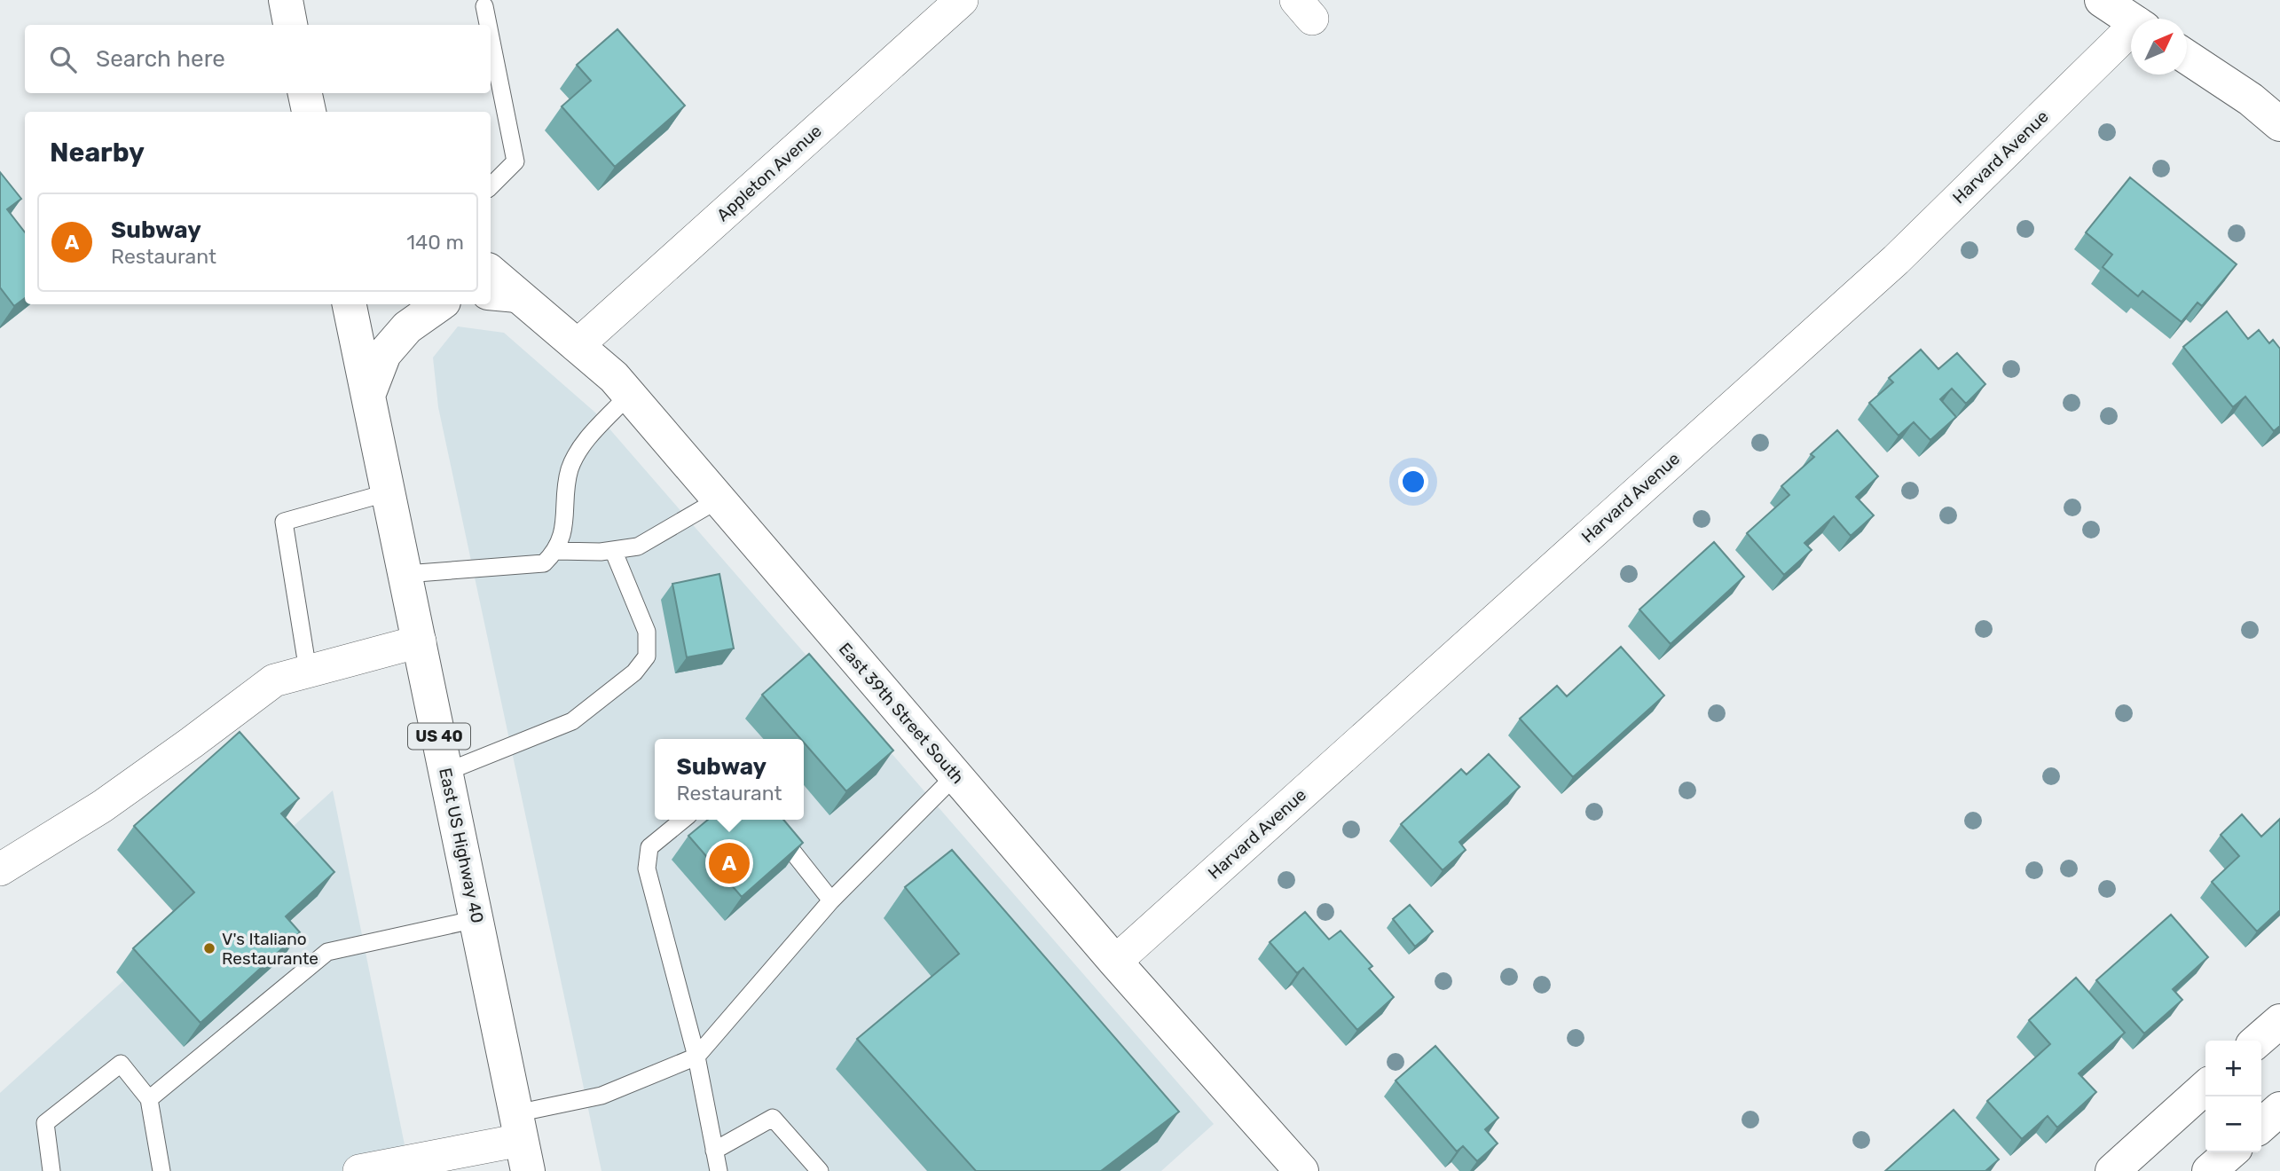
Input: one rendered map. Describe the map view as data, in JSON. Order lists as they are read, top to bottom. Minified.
{"streets":{"main road":["East 39th Street South","US 40","East US Highway 40"],"street":["Harvard Avenue","Appleton Avenue"]},"crossings":[["Harvard Avenue","East 39th Street South"],["Appleton Avenue","East 39th Street South"]],"places":["V's Italiano Restaurante"],"north":"top right","page":{"search":"Search here","heading":"Nearby","list":[{"mark":"A","name":"Subway","note":"Restaurant","value":"140 m"}],"popup":["Subway","Restaurant"],"pins":"A","map_buttons":["+","−"]}}
